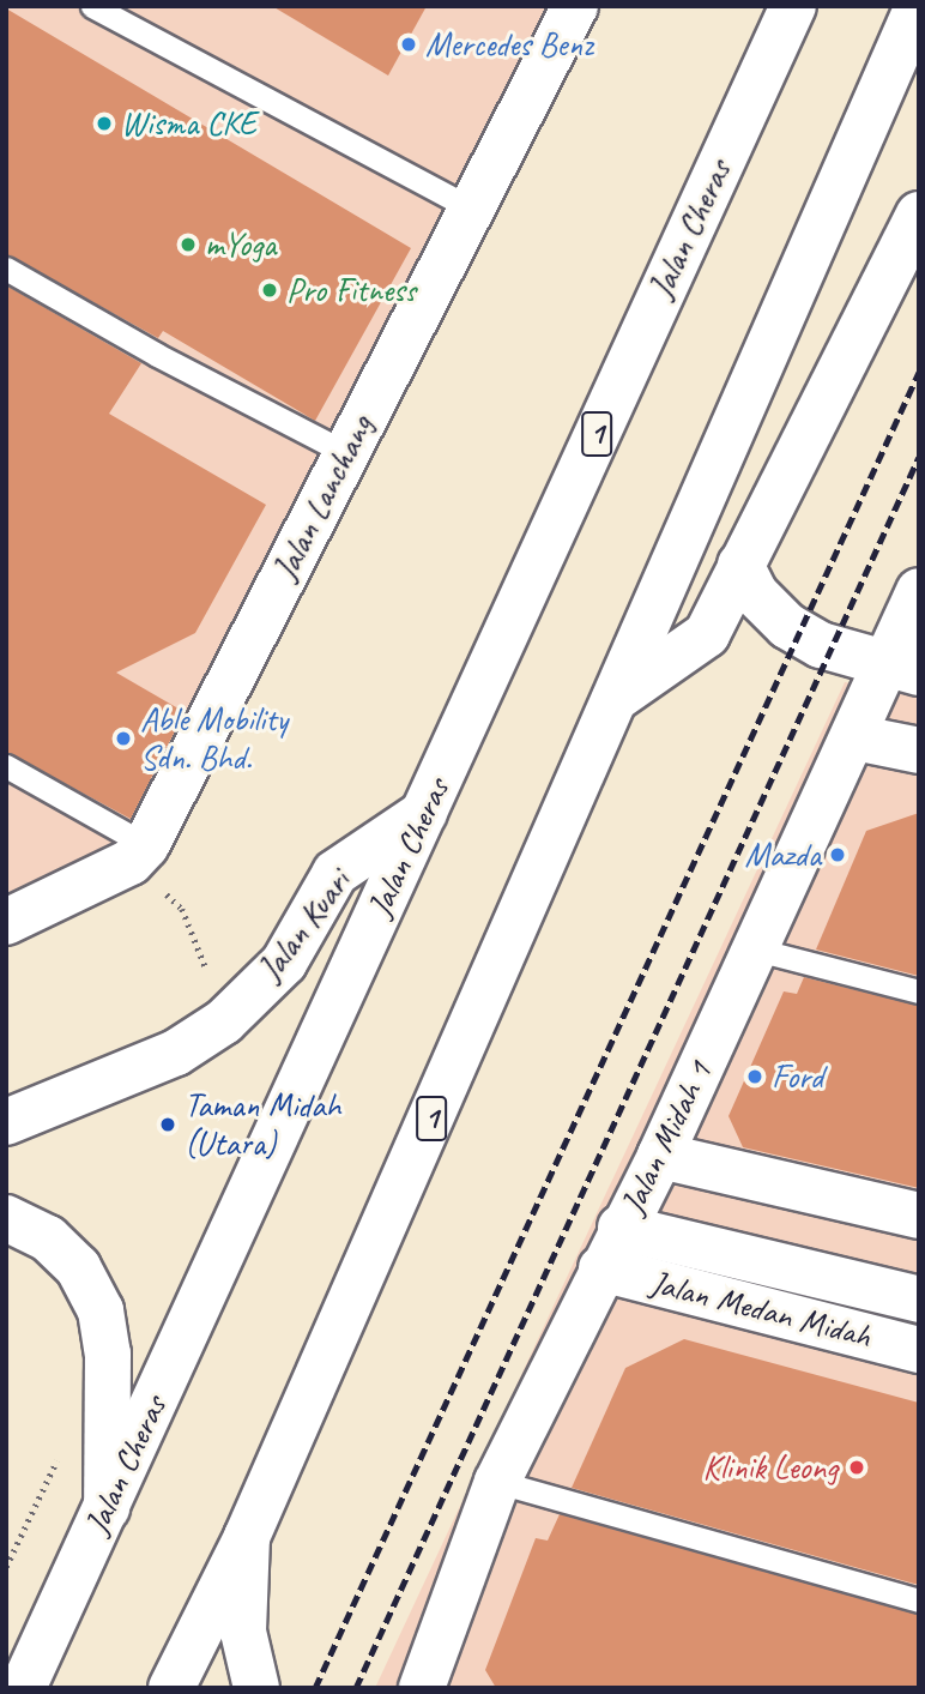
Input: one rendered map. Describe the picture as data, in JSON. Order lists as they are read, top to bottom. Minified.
{"streets":{"main road":["Jalan Cheras","1","Jalan Lanchang","Jalan Kuari","Jalan Midah 1","Jalan Medan Midah"]},"crossings":[["Jalan Cheras","Jalan Kuari"],["Jalan Midah 1","Jalan Medan Midah"]],"places":["Mercedes Benz","Wisma CKE","mYoga","Pro Fitness","Able Mobility Sdn. Bhd.","Mazda","Ford","Taman Midah (Utara)","Klinik Leong"]}
